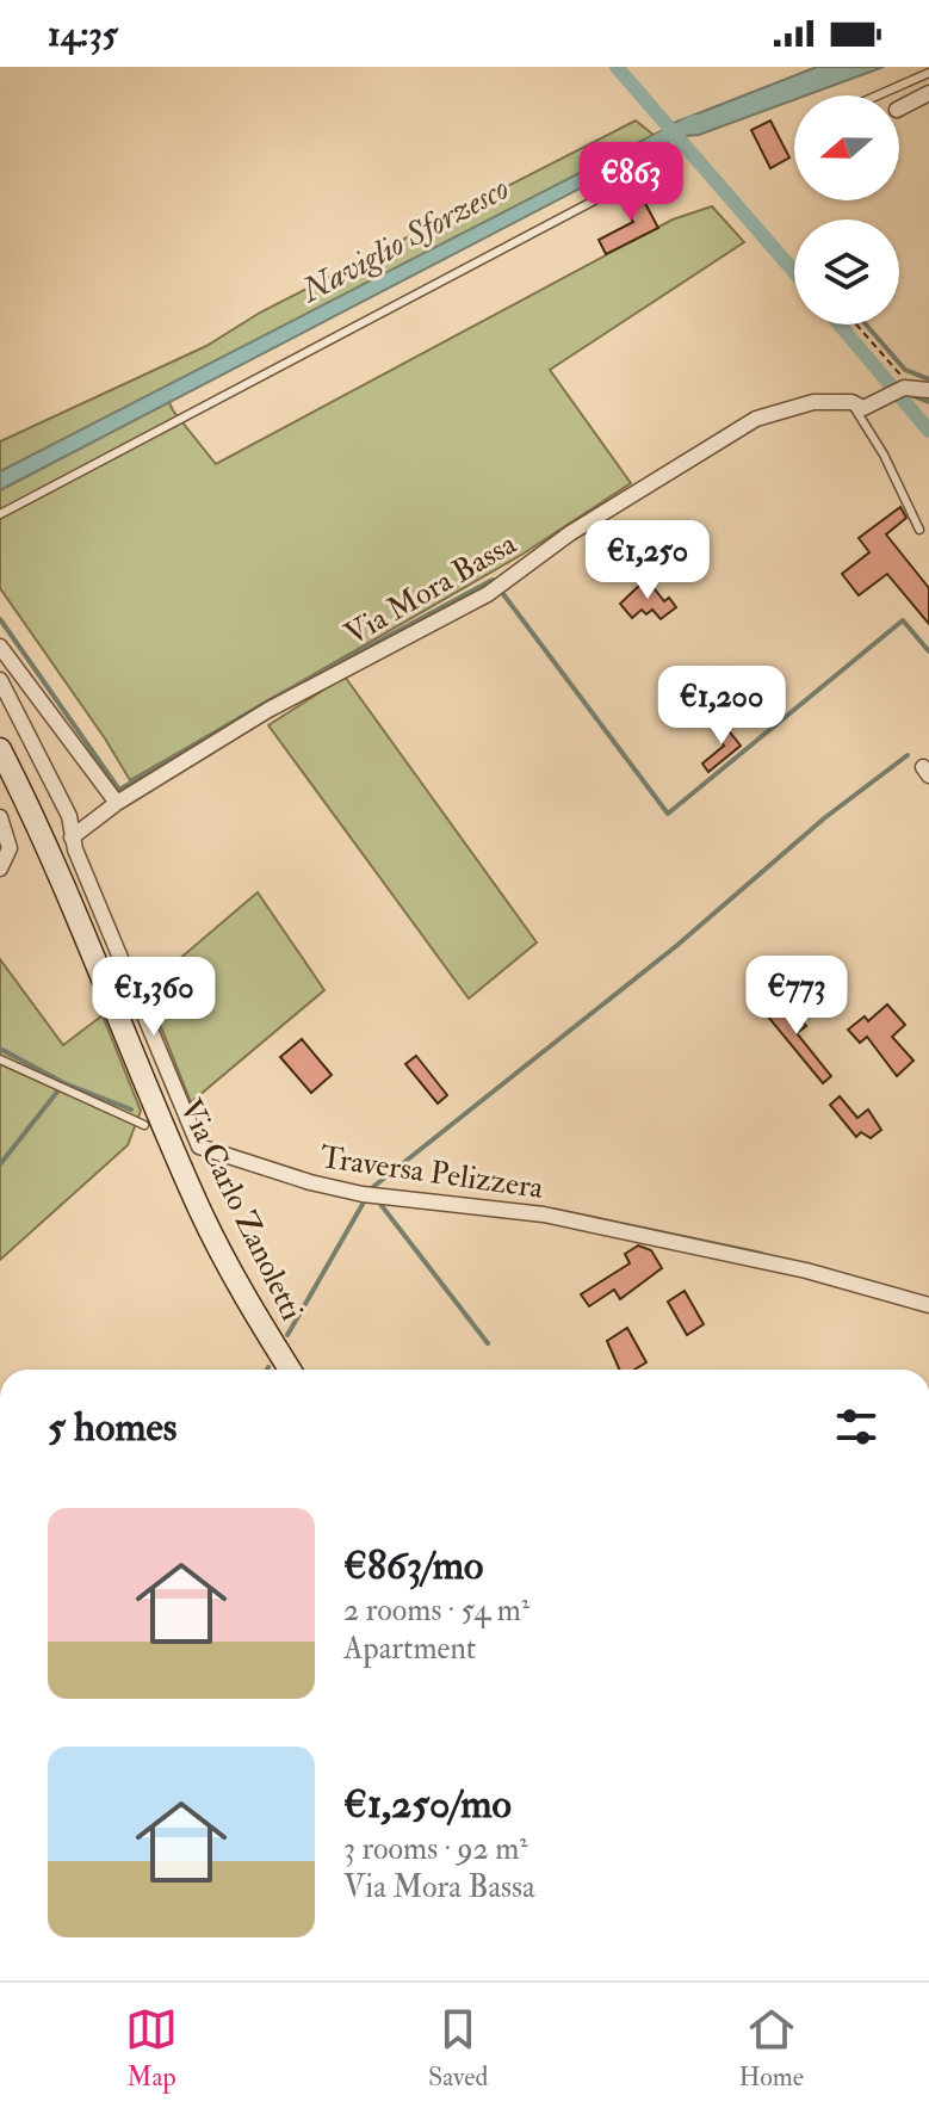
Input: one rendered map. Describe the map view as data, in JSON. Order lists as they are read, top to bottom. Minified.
{"streets":{"main road":["Via Carlo Zanoletti"],"street":["Via Mora Bassa","Traversa Pelizzera"]},"crossings":[["Via Mora Bassa","Traversa Pelizzera"]],"water":["Naviglio Sforzesco"],"north":"left","page":{"status":"14:35","price":["€863","€1,250","€1,200","€773","€1,360"],"heading":"5 homes","list":[{"name":"€863/mo","note":"2 rooms · 54 m² · Apartment"},{"name":"€1,250/mo","note":"3 rooms · 92 m² · Via Mora Bassa"}],"tabs":["Map","Saved","Home"]}}
